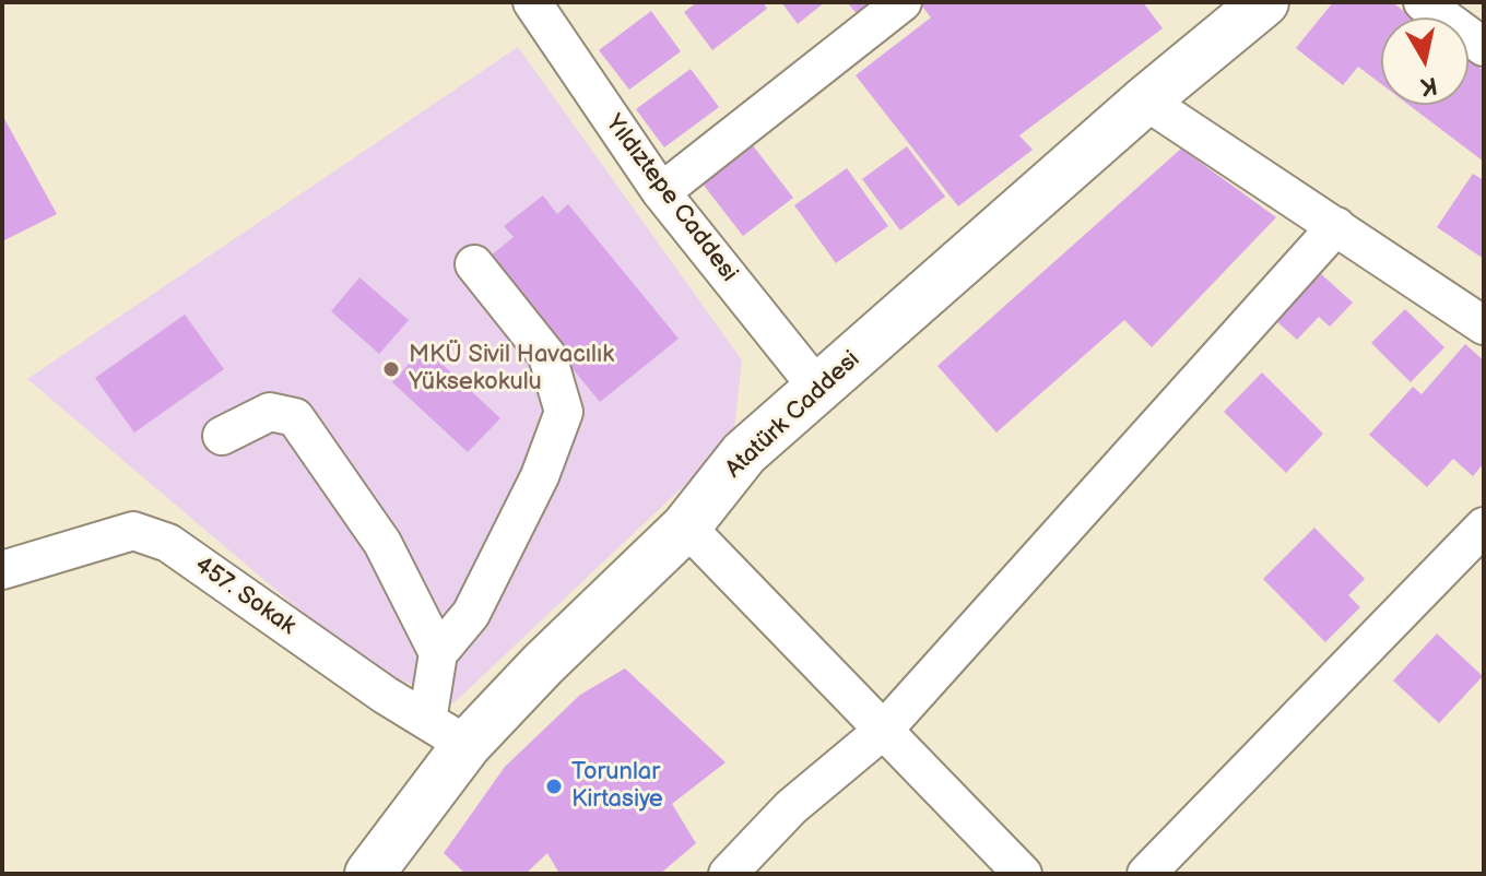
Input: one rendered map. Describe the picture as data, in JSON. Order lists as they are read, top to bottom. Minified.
{"streets":{"main road":["Atatürk Caddesi"],"street":["Yıldıztepe Caddesi","457. Sokak"]},"crossings":[["Yıldıztepe Caddesi","Atatürk Caddesi"],["Atatürk Caddesi","457. Sokak"]],"places":["MKÜ Sivil Havacılık Yüksekokulu","Torunlar Kirtasiye"],"north":"bottom"}
